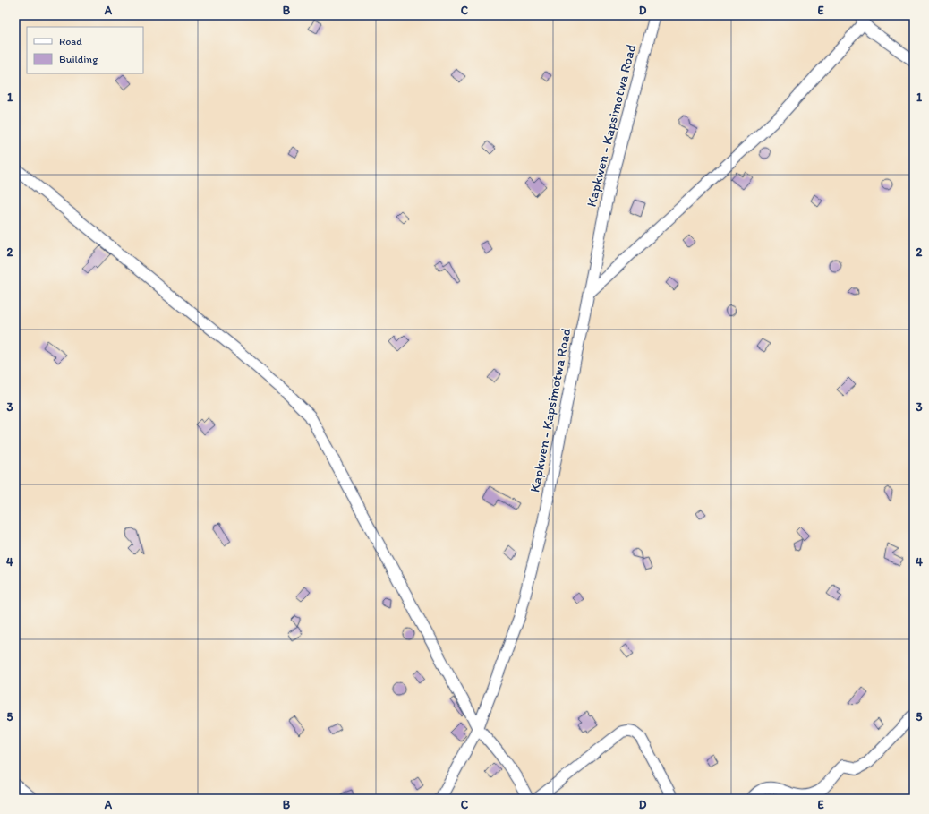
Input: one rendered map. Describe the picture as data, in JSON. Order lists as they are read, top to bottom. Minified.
{"streets":{"street":["Kapkwen - Kapsimotwa Road"]},"legend":["Road","Building"],"grid":{"columns":["A","B","C","D","E"],"rows":["1","2","3","4","5"]}}
